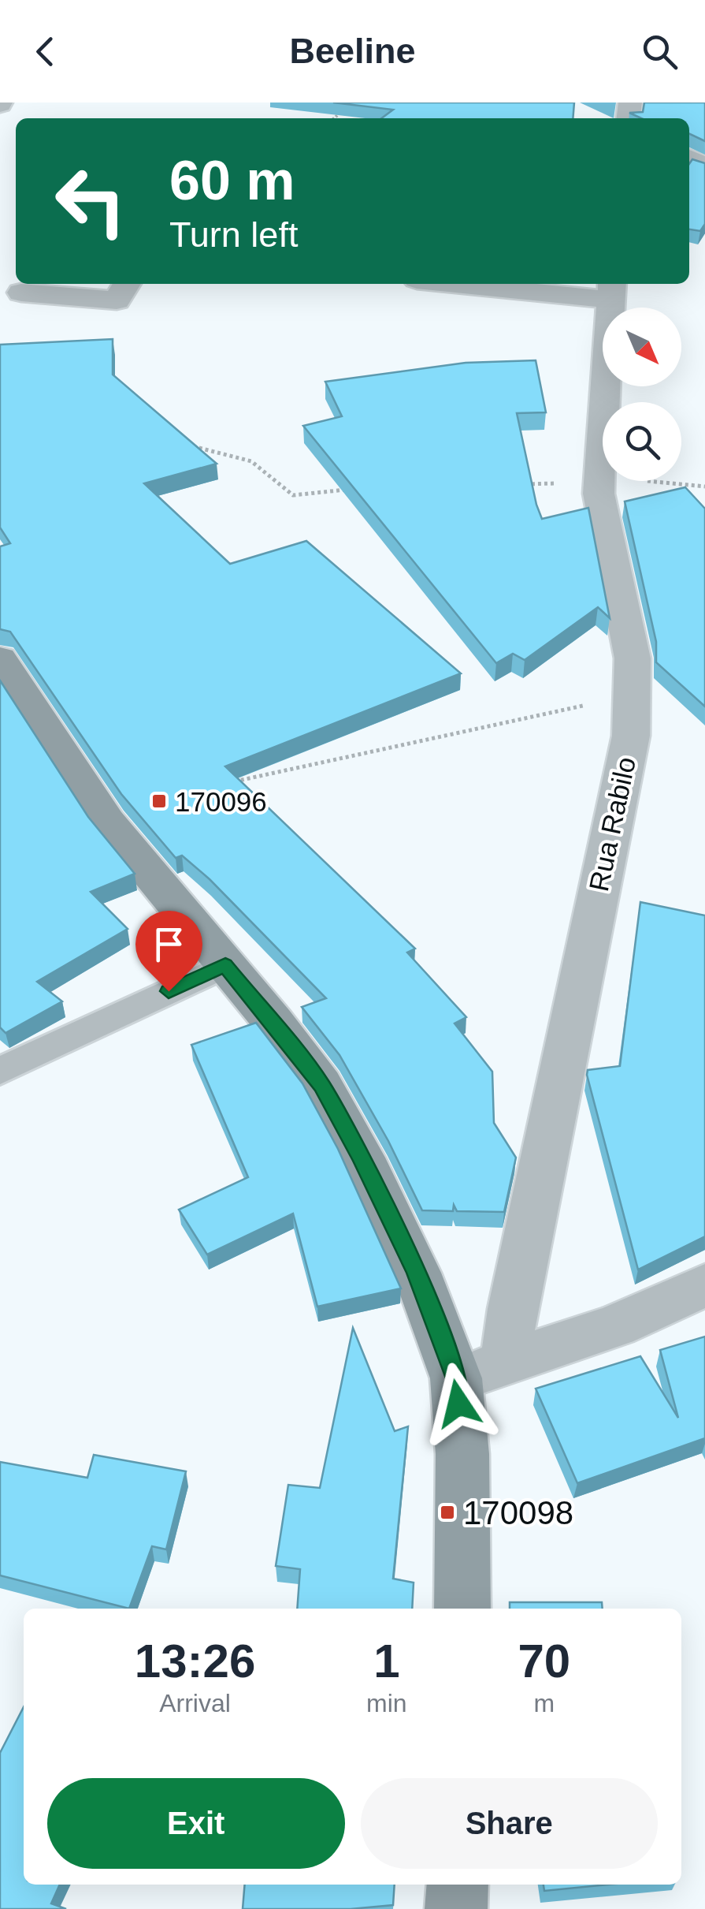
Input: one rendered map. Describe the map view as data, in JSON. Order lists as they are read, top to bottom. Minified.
{"streets":{"street":["Rua Rabilo"]},"places":{"transit":["170096","170098"]},"north":"bottom right","page":{"header":"Beeline","turn":["60 m","Turn left"],"eta":["13:26","Arrival","1","min","70","m"],"buttons":["Exit","Share"]}}
